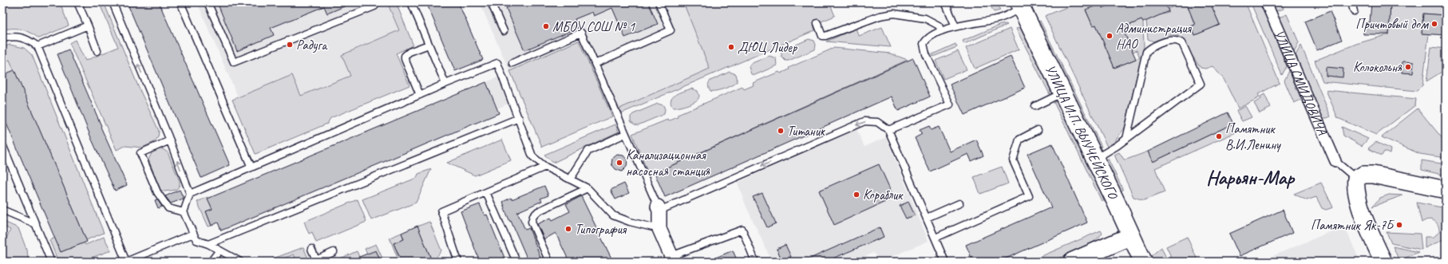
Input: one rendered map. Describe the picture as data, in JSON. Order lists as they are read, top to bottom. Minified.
{"streets":{"main road":["УЛИЦА И.П. ВЫУЧЕЙСКОГО"],"street":["УЛИЦА СМИДОВИЧА"]},"districts":["Нарьян-Мар"],"places":["Причтовый дом","МБОУ СОШ № 1","Администрация НАО","Радуга","ДЮЦ Лидер","Колокольня","Титаник","Памятник В.И.Ленину","Канализационная насосная станция","Кораблик","Памятник Як-7Б","Типография"]}
